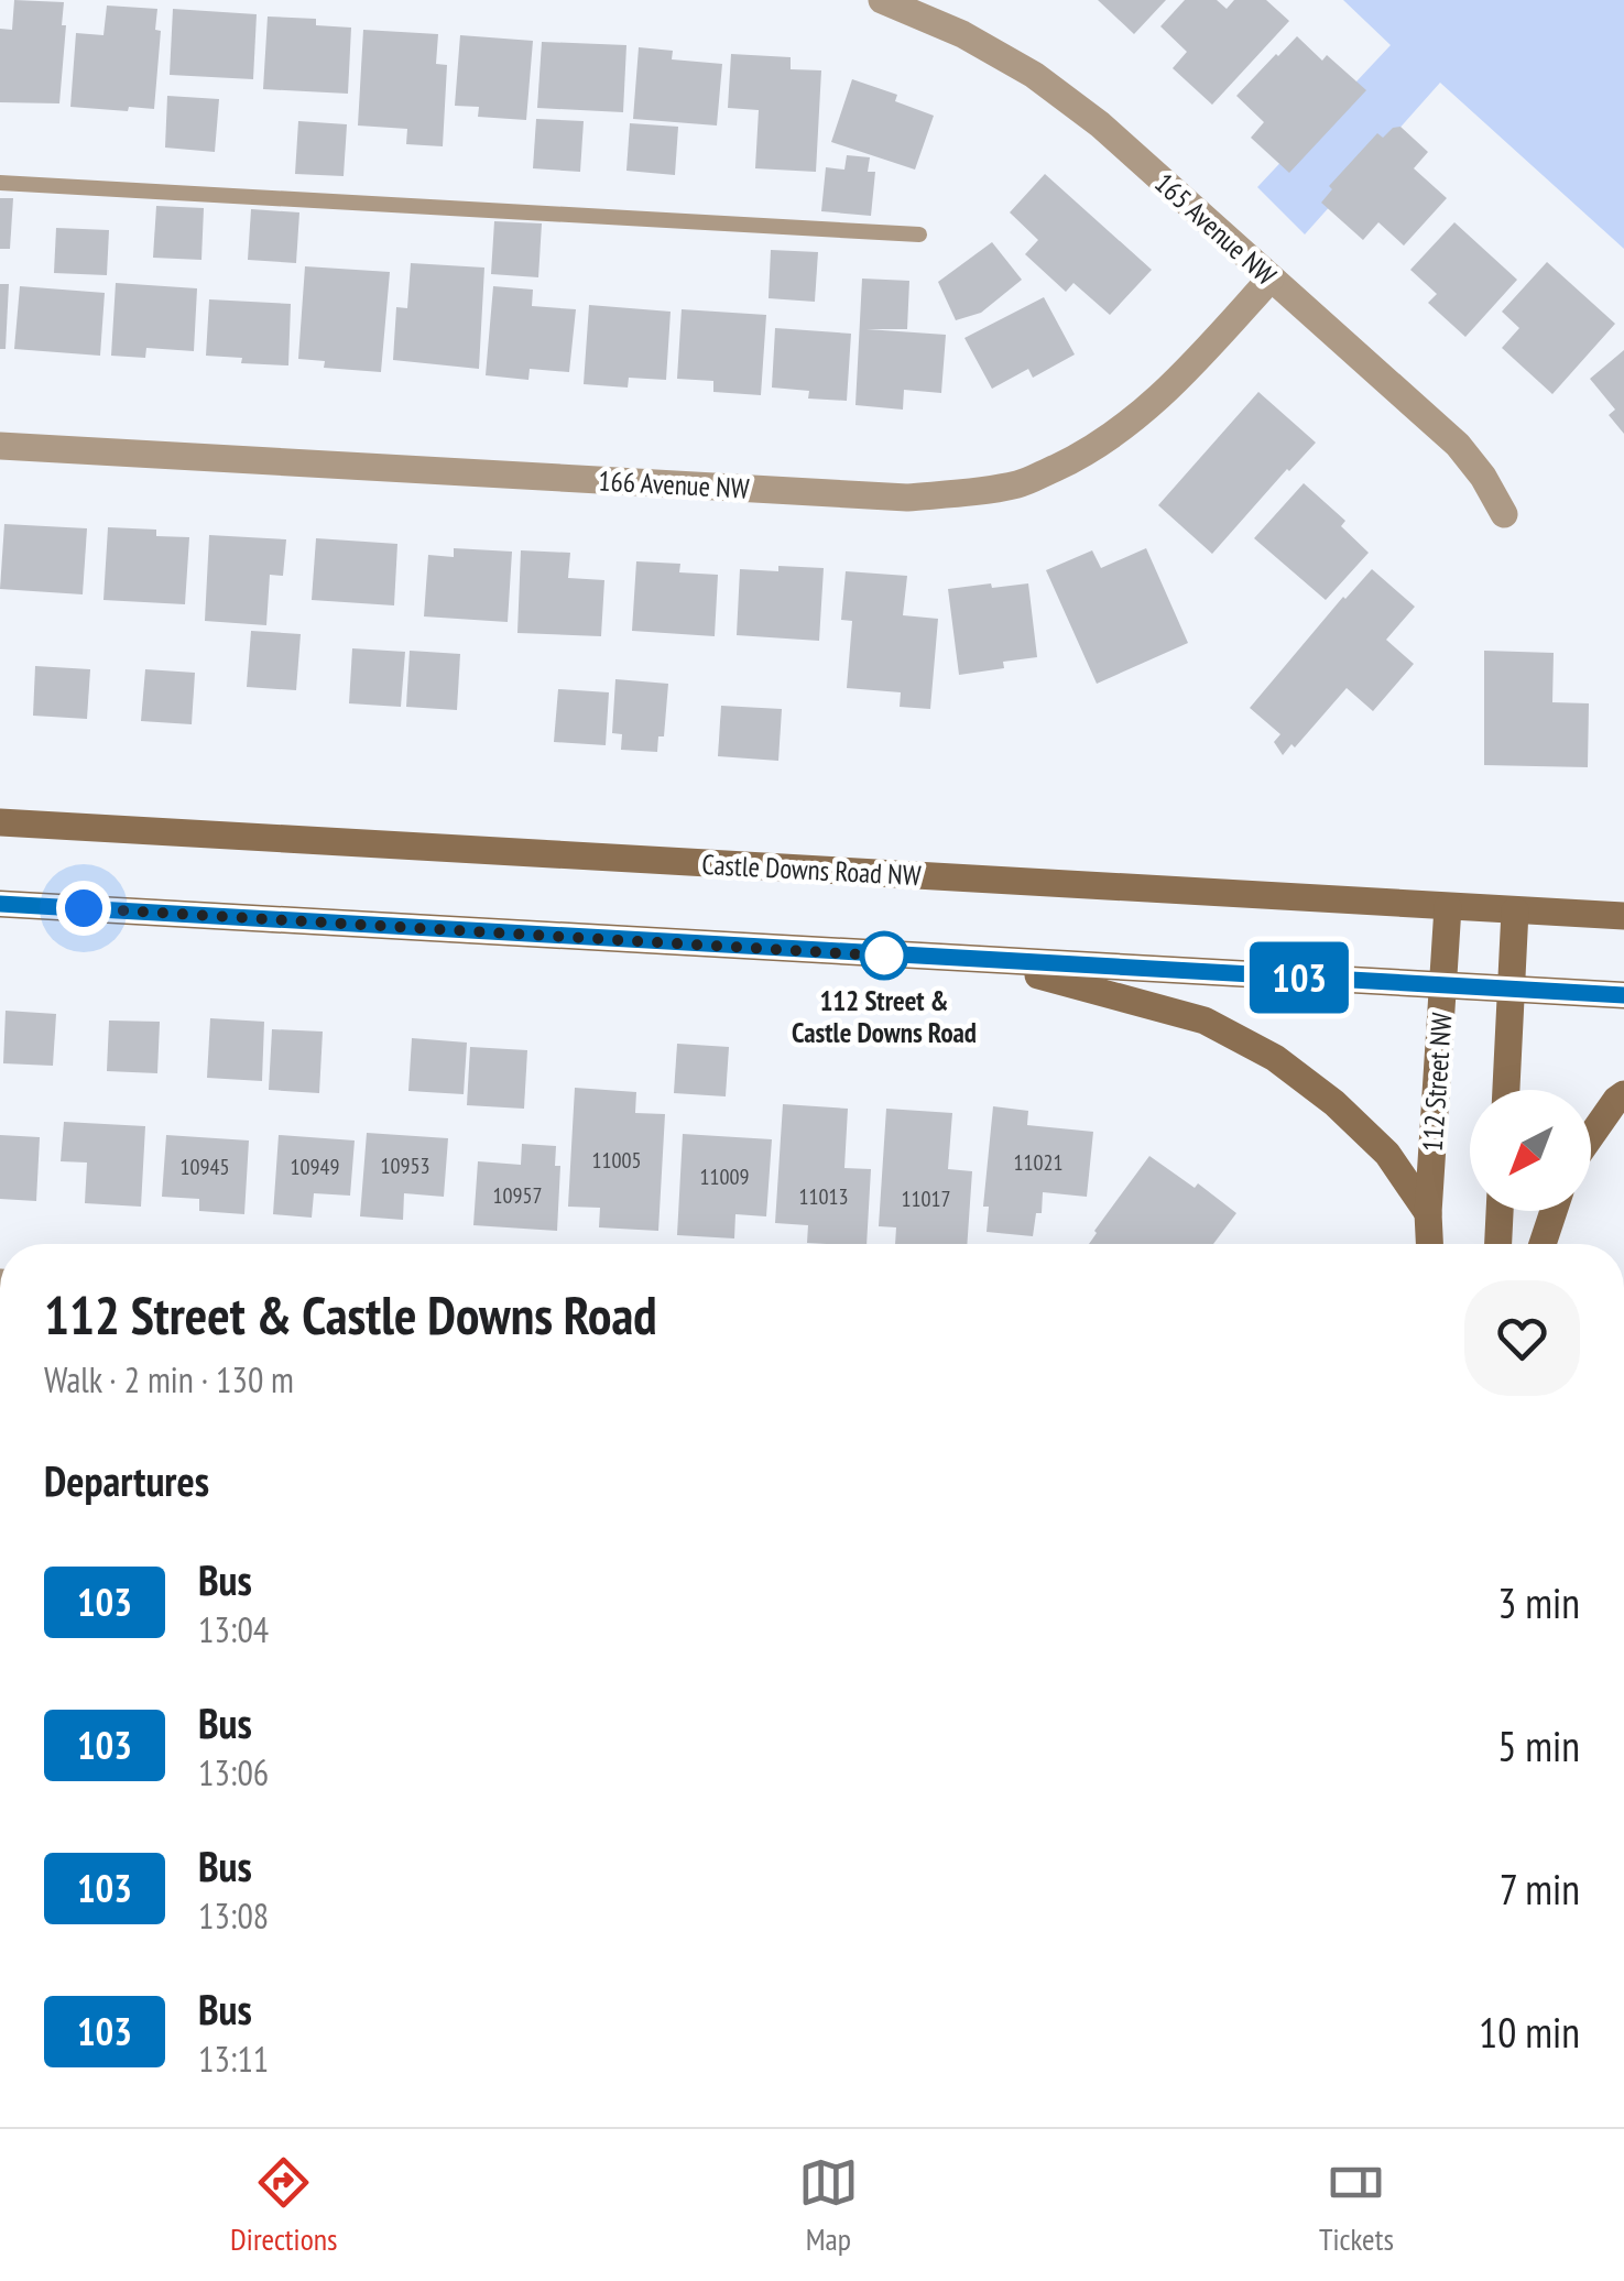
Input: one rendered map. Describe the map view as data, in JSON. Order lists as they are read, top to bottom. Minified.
{"streets":{"main road":["Castle Downs Road NW","112 Street NW"],"street":["165 Avenue NW","166 Avenue NW"]},"crossings":[["165 Avenue NW","166 Avenue NW"],["Castle Downs Road NW","112 Street NW"]],"places":["112 Street & Castle Downs Road"],"lines":["bus line 103"],"house_numbers":["11005","11021","10953","10945","10949","11009","10957","11013","11017"],"north":"bottom left","page":{"on_map":"103","heading":[["112 Street & Castle Downs Road","Walk · 2 min · 130 m"],"Departures"],"list":[{"mark":"103","name":"Bus","note":"13:04","value":"3 min"},{"mark":"103","name":"Bus","note":"13:06","value":"5 min"},{"mark":"103","name":"Bus","note":"13:08","value":"7 min"},{"mark":"103","name":"Bus","note":"13:11","value":"10 min"}],"tabs":["Directions","Map","Tickets"]}}
